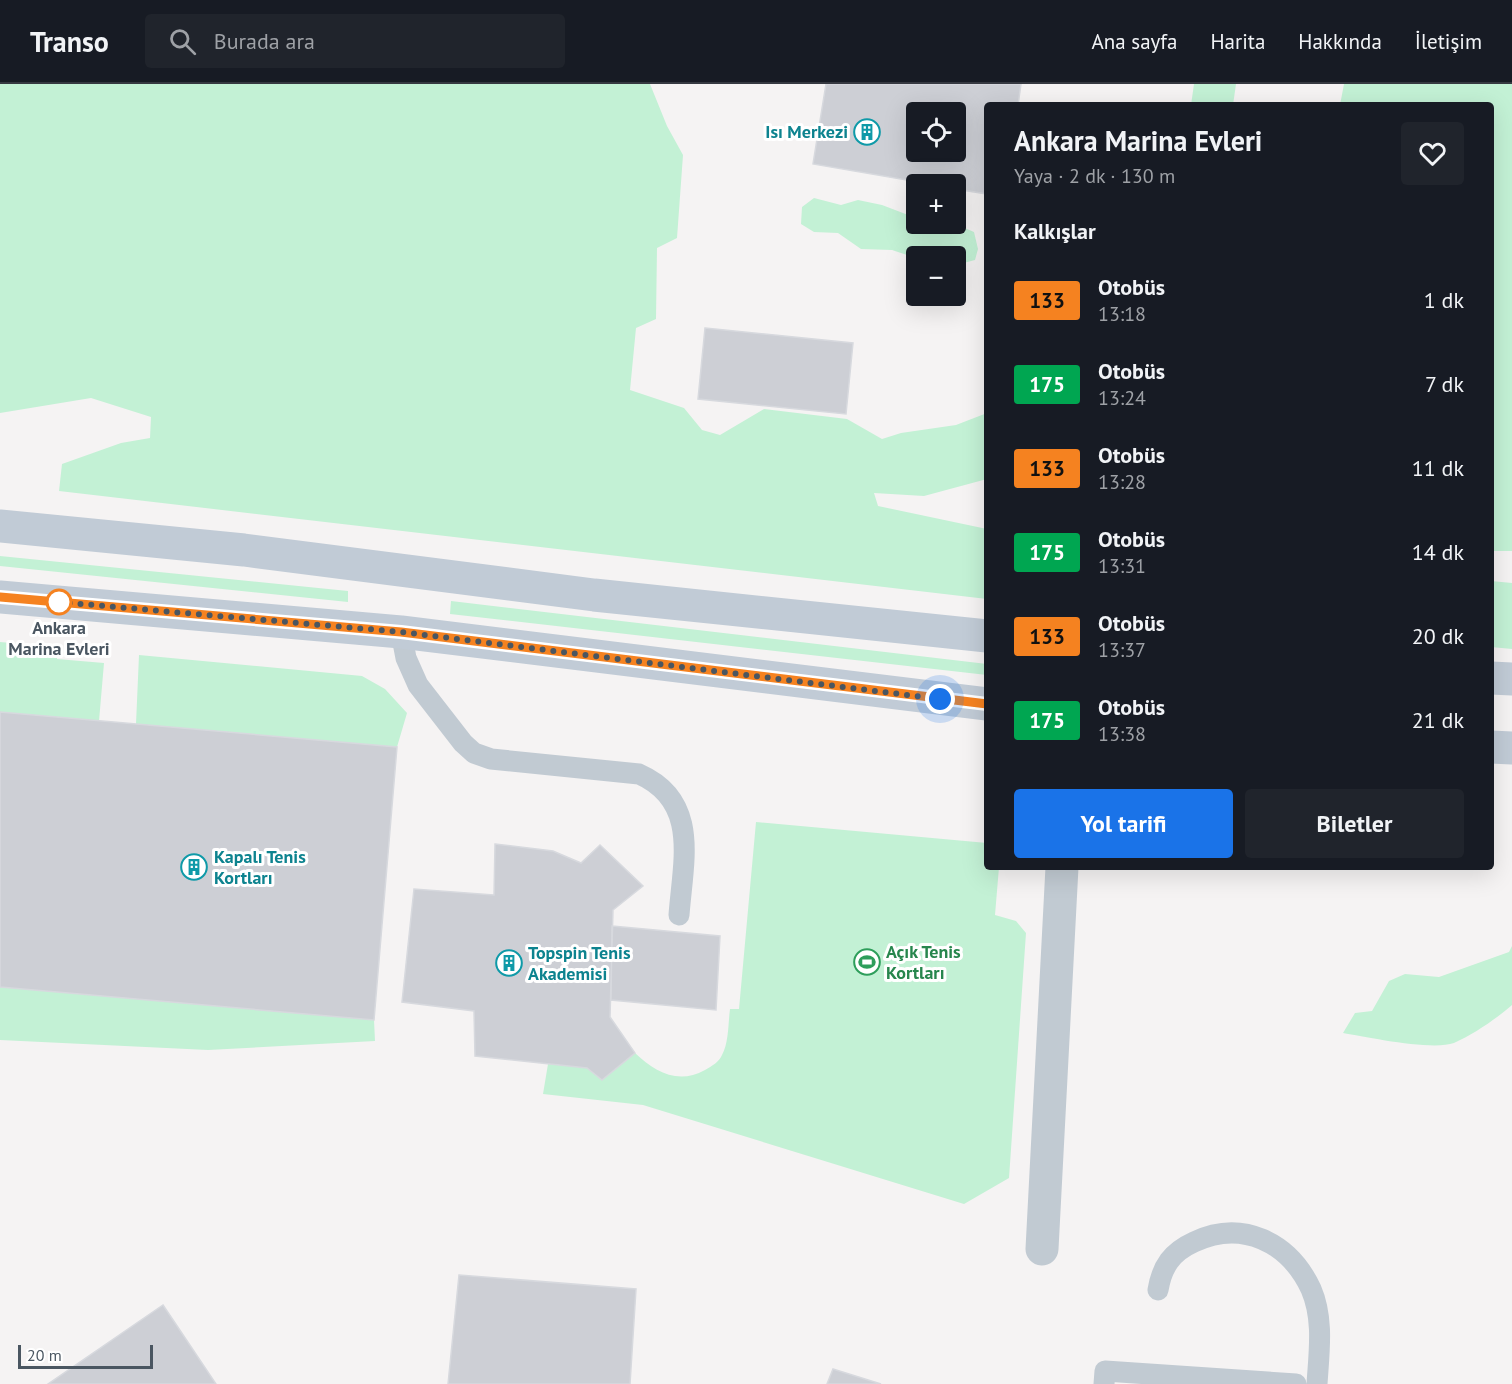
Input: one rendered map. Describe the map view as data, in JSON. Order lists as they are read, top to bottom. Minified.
{"places":{"building":["Isı Merkezi","Kapalı Tenis Kortları","Topspin Tenis Akademisi"],"other":["Ankara Marina Evleri"],"sports":["Açık Tenis Kortları"]},"lines":["bus line 133"],"scale_bar":"20 m","page":{"header":"Transo","search":"Burada ara","nav":["Ana sayfa","Harita","Hakkında","İletişim"],"map_buttons":["+","−"],"heading":[["Ankara Marina Evleri","Yaya · 2 dk · 130 m"],"Kalkışlar"],"list":[{"mark":"133","name":"Otobüs","note":"13:18","value":"1 dk"},{"mark":"175","name":"Otobüs","note":"13:24","value":"7 dk"},{"mark":"133","name":"Otobüs","note":"13:28","value":"11 dk"},{"mark":"175","name":"Otobüs","note":"13:31","value":"14 dk"},{"mark":"133","name":"Otobüs","note":"13:37","value":"20 dk"},{"mark":"175","name":"Otobüs","note":"13:38","value":"21 dk"}],"buttons":["Yol tarifi","Biletler"],"scale":"20 m"}}
